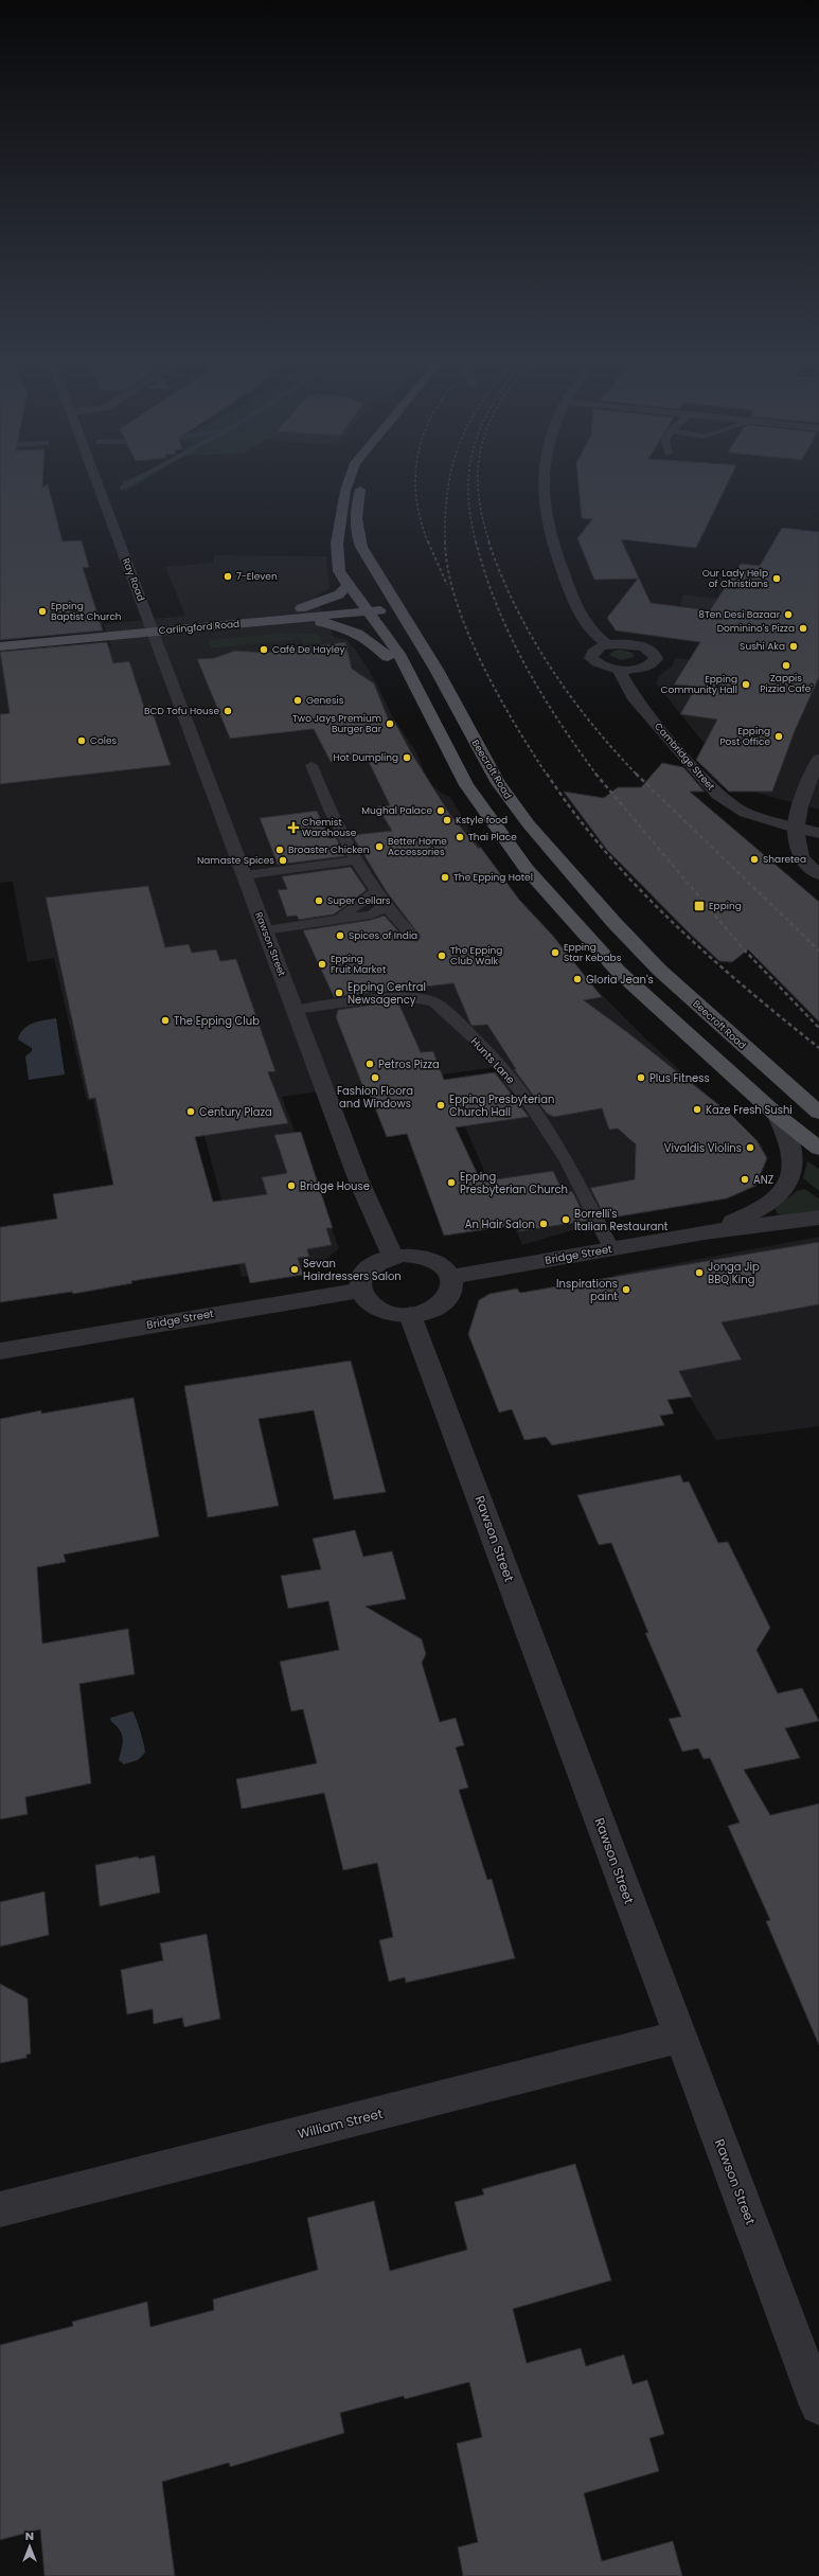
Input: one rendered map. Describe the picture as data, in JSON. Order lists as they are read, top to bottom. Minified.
{"streets":{"main road":["Carlingford Road","Beecroft Road"],"street":["Ray Road","Cambridge Street","Rawson Street","Bridge Street","William Street"],"lane":["Hunts Lane"]},"crossings":[["Ray Road","Carlingford Road"],["Ray Road","Rawson Street"],["Carlingford Road","Beecroft Road"],["Carlingford Road","Rawson Street"],["Rawson Street","Hunts Lane"],["Rawson Street","Bridge Street"],["Rawson Street","William Street"],["Hunts Lane","Bridge Street"]],"places":{"other":["7-Eleven","Our Lady Help of Christians","Epping Baptist Church","8Ten Desi Bazaar","Dominino's Pizza","Sushi Aka","Café De Hayley","Zappis Pizzia Cafe'","Epping Community Hall","Genesis","BCD Tofu House","Two Jays Premium Burger Bar","Epping Post Office","Coles","Hot Dumpling","Mughal Palace","Kstyle food","Thai Place","Better Home Accessories","Broaster Chicken","Sharetea","Namaste Spices","The Epping Hotel","Super Cellars","Spices of India","Epping Star Kebabs","The Epping Club Walk","Epping Fruit Market","Gloria Jean's","Epping Central Newsagency","The Epping Club","Petros Pizza","Fashion Floora and Windows","Plus Fitness","Epping Presbyterian Church Hall","Kaze Fresh Sushi","Century Plaza","Vivaldis Violins","ANZ","Epping Presbyterian Church","Bridge House","Borrelli's Italian Restaurant","An Hair Salon","Sevan Hairdressers Salon","Jonga Jip BBQ King","Inspirations paint"],"health":["Chemist Warehouse"],"transit":["Epping"]},"north":"top"}
